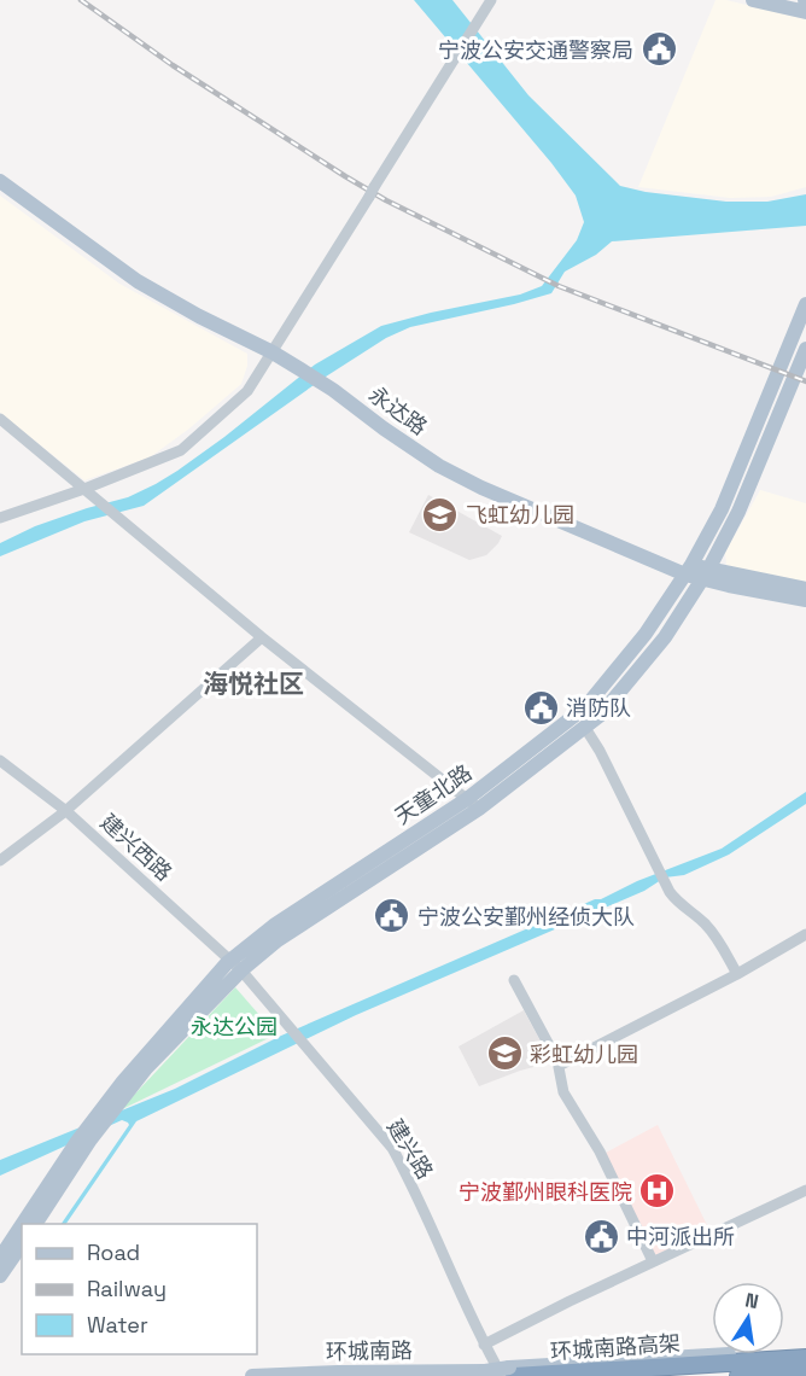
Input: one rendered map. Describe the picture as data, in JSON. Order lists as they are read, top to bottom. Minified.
{"streets":{"highway":["环城南路高架"],"main road":["永达路","天童北路","环城南路"],"street":["建兴西路","建兴路"]},"crossings":[["永达路","天童北路"],["天童北路","建兴西路"],["天童北路","建兴路"],["建兴西路","建兴路"],["建兴路","环城南路高架"],["建兴路","环城南路"],["环城南路高架","环城南路"]],"districts":["海悦社区"],"parks":["永达公园"],"places":{"public building":["宁波公安交通警察局","消防队","宁波公安鄞州经侦大队","中河派出所"],"school or university":["飞虹幼儿园","彩虹幼儿园"],"hospital":["宁波鄞州眼科医院"]},"legend":["Road","Railway","Water"],"north":"top"}
